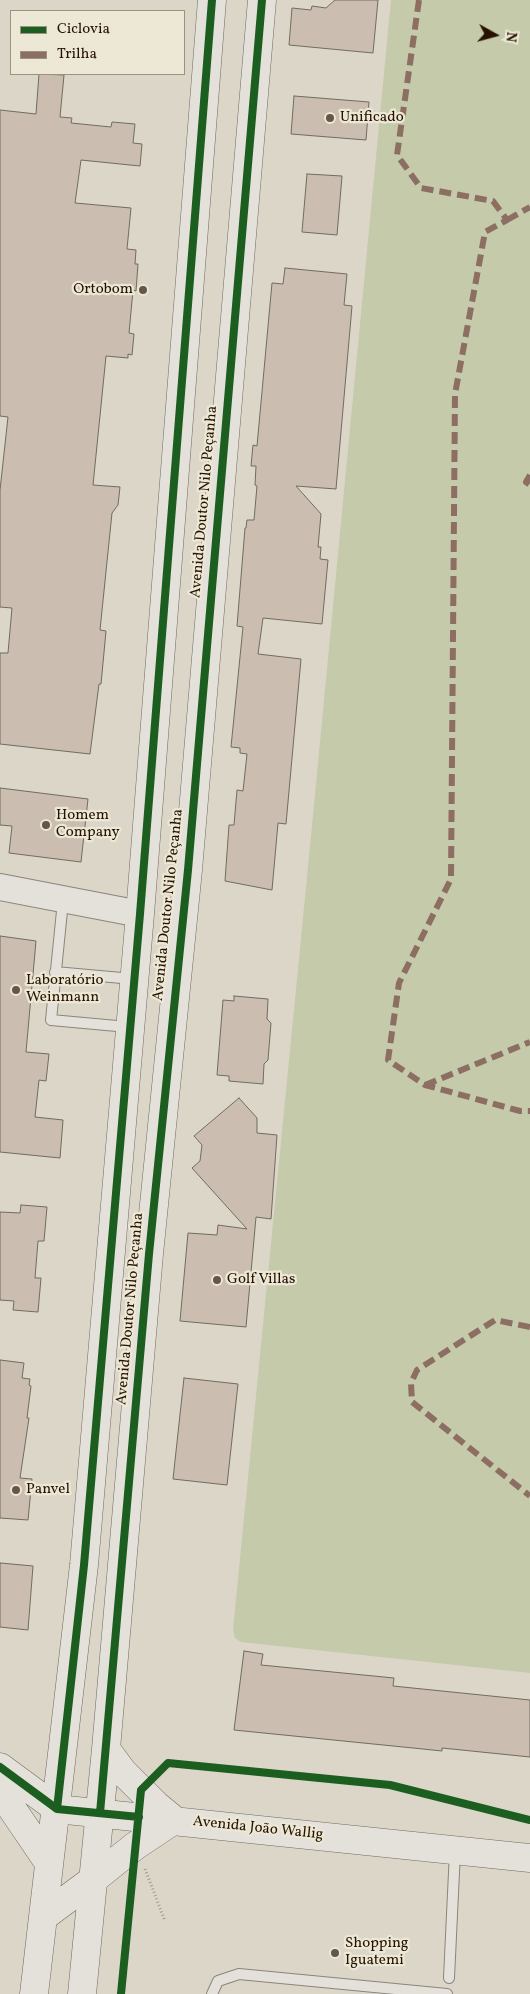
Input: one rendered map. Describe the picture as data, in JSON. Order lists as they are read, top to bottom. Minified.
{"streets":{"main road":["Avenida Doutor Nilo Peçanha","Avenida João Wallig"]},"crossings":[["Avenida Doutor Nilo Peçanha","Avenida João Wallig"]],"places":["Unificado","Ortobom","Homem Company","Laboratório Weinmann","Golf Villas","Panvel","Shopping Iguatemi"],"legend":["Ciclovia","Trilha"],"north":"right"}
